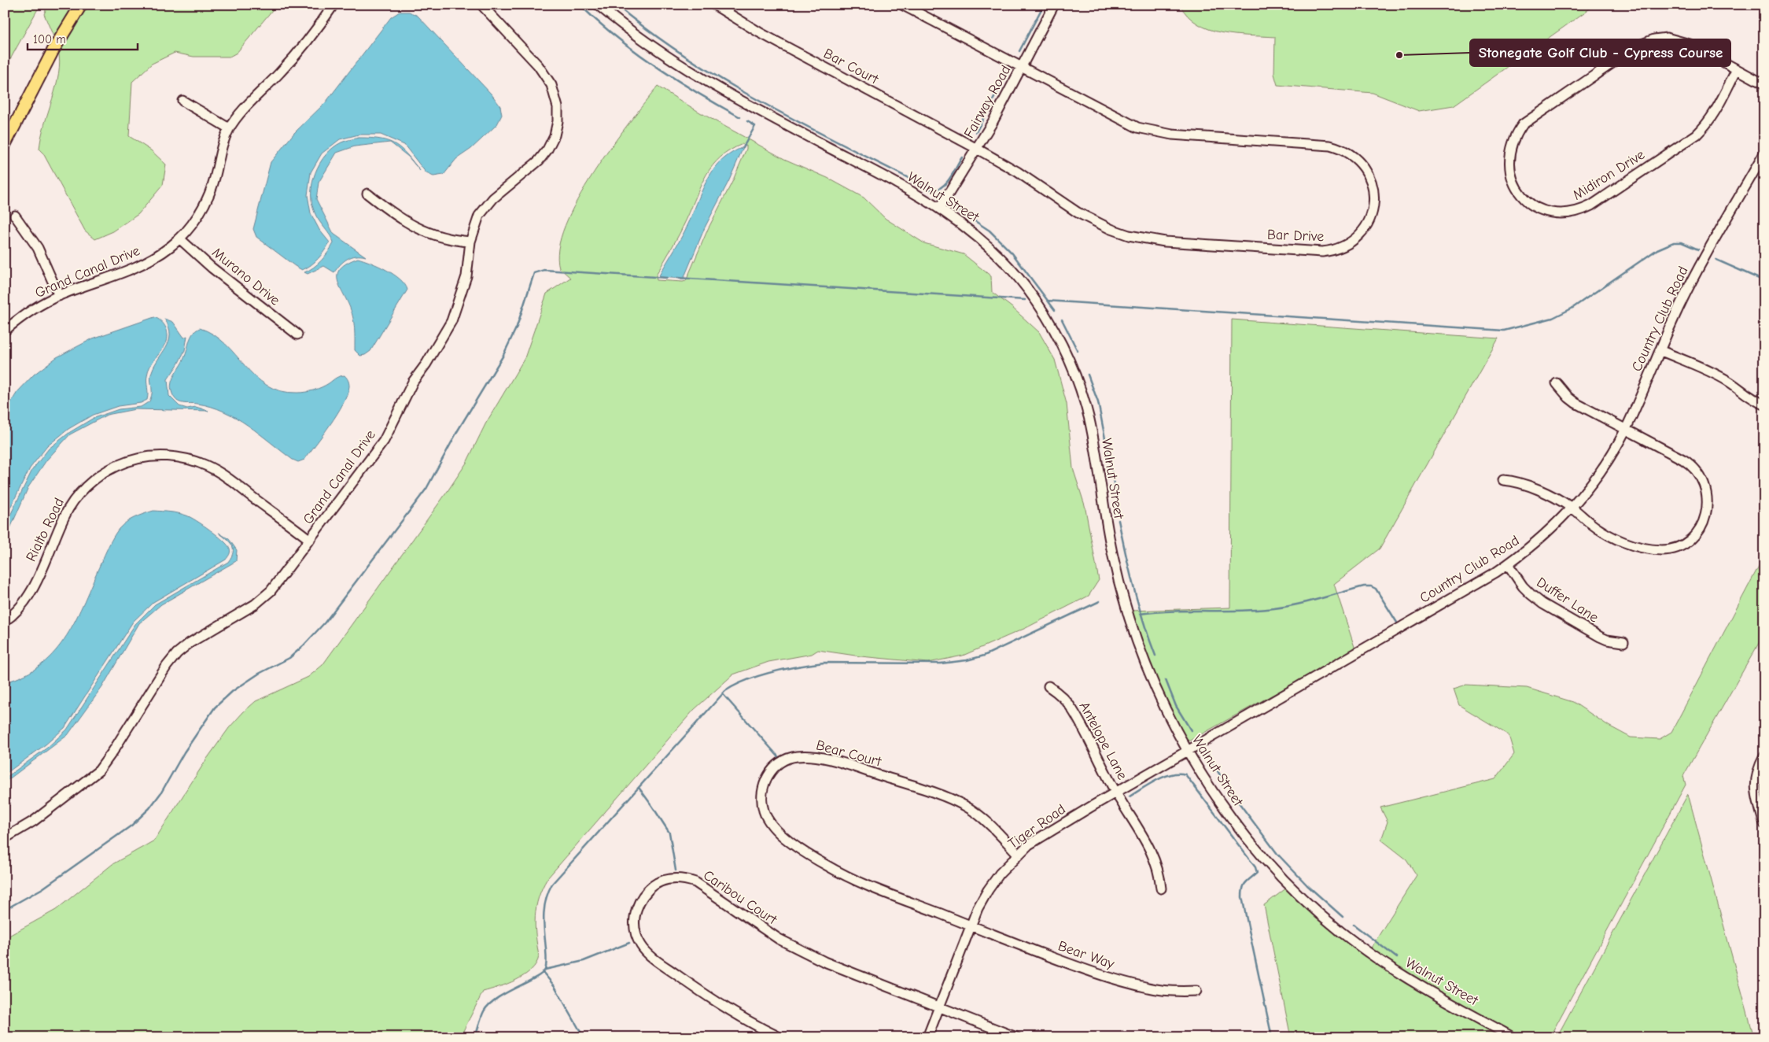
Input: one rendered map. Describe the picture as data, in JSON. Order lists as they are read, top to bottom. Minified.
{"streets":{"street":["Bar Court","Fairway Road","Midiron Drive","Walnut Street","Bar Drive","Grand Canal Drive","Murano Drive","Country Club Road","Rialto Road","Duffer Lane","Antelope Lane","Bear Court","Tiger Road","Caribou Court","Bear Way"]},"crossings":[["Bar Court","Fairway Road"],["Bar Court","Bar Drive"],["Fairway Road","Walnut Street"],["Fairway Road","Bar Drive"],["Walnut Street","Country Club Road"],["Walnut Street","Tiger Road"],["Grand Canal Drive","Murano Drive"],["Grand Canal Drive","Rialto Road"],["Country Club Road","Duffer Lane"],["Country Club Road","Tiger Road"],["Antelope Lane","Tiger Road"],["Bear Court","Tiger Road"],["Bear Court","Bear Way"],["Tiger Road","Caribou Court"],["Tiger Road","Bear Way"]],"places":["Stonegate Golf Club - Cypress Course"],"scale_bar":"100 m"}
